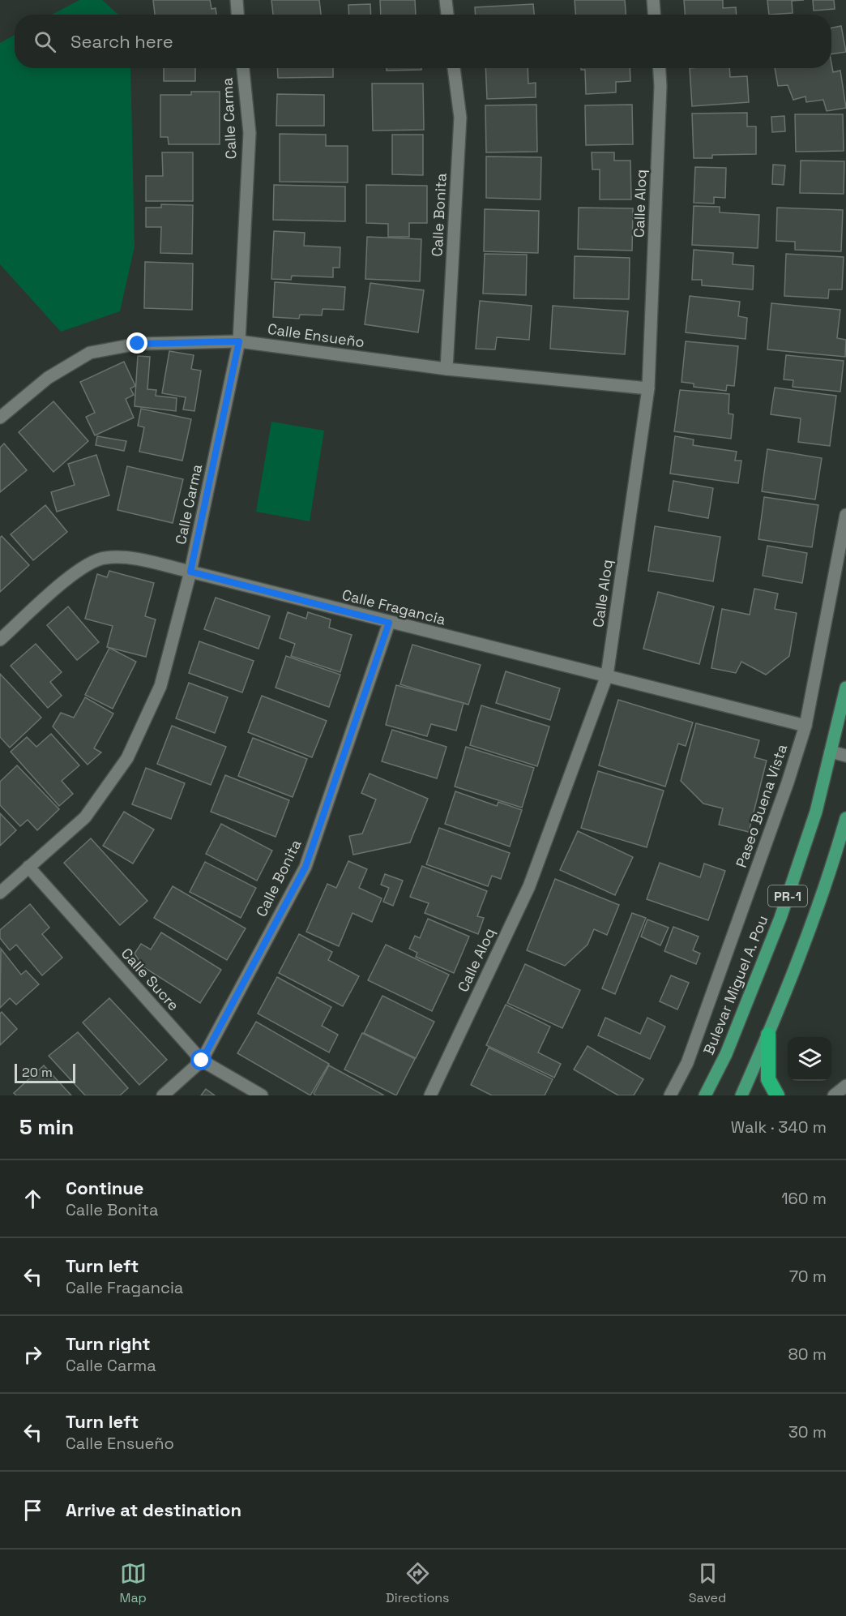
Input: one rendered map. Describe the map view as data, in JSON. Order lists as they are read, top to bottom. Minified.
{"streets":{"main road":["PR-1","Bulevar Miguel A. Pou"],"street":["Calle Carma","Calle Aloq","Calle Bonita","Calle Ensueño","Calle Fragancia","Paseo Buena Vista","Calle Sucre"]},"crossings":[["Calle Carma","Calle Ensueño"],["Calle Carma","Calle Fragancia"],["Calle Carma","Calle Sucre"],["Calle Aloq","Calle Ensueño"],["Calle Aloq","Calle Fragancia"],["Calle Bonita","Calle Ensueño"],["Calle Bonita","Calle Fragancia"],["Calle Bonita","Calle Sucre"],["Calle Fragancia","Paseo Buena Vista"]],"scale_bar":"20 m","page":{"search":"Search here","scale":"20 m","heading":["5 min","Walk · 340 m"],"list":[["Continue","Calle Bonita","160 m"],["Turn left","Calle Fragancia","70 m"],["Turn right","Calle Carma","80 m"],["Turn left","Calle Ensueño","30 m"],"Arrive at destination"],"nav":["Map","Directions","Saved"]}}
